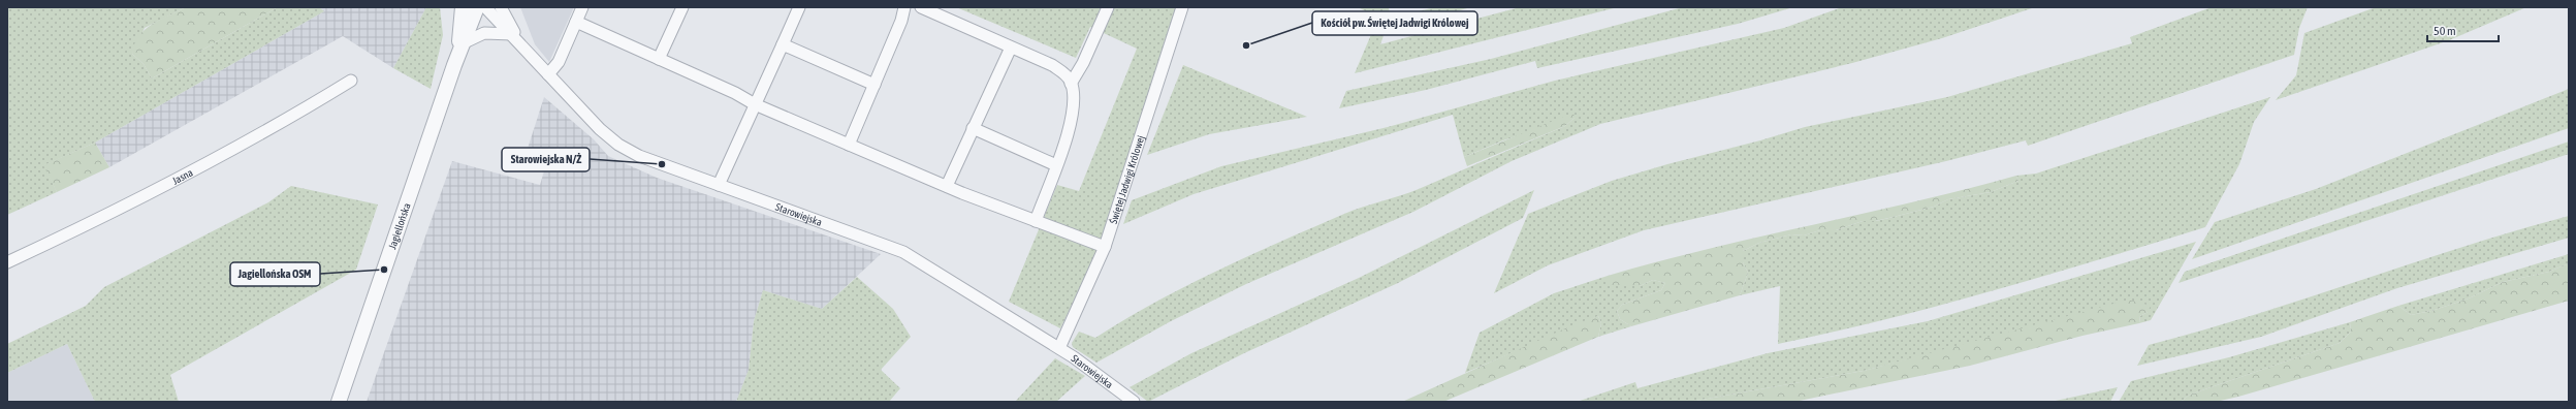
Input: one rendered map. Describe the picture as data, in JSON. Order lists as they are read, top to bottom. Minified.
{"streets":{"street":["Jasna","Świętej Jadwigi Królowej","Starowiejska","Jagiellońska"]},"crossings":[["Świętej Jadwigi Królowej","Starowiejska"]],"places":["Kościół pw. Świętej Jadwigi Królowej","Starowiejska N/Ż","Jagiellońska OSM"],"scale_bar":"50 m"}
